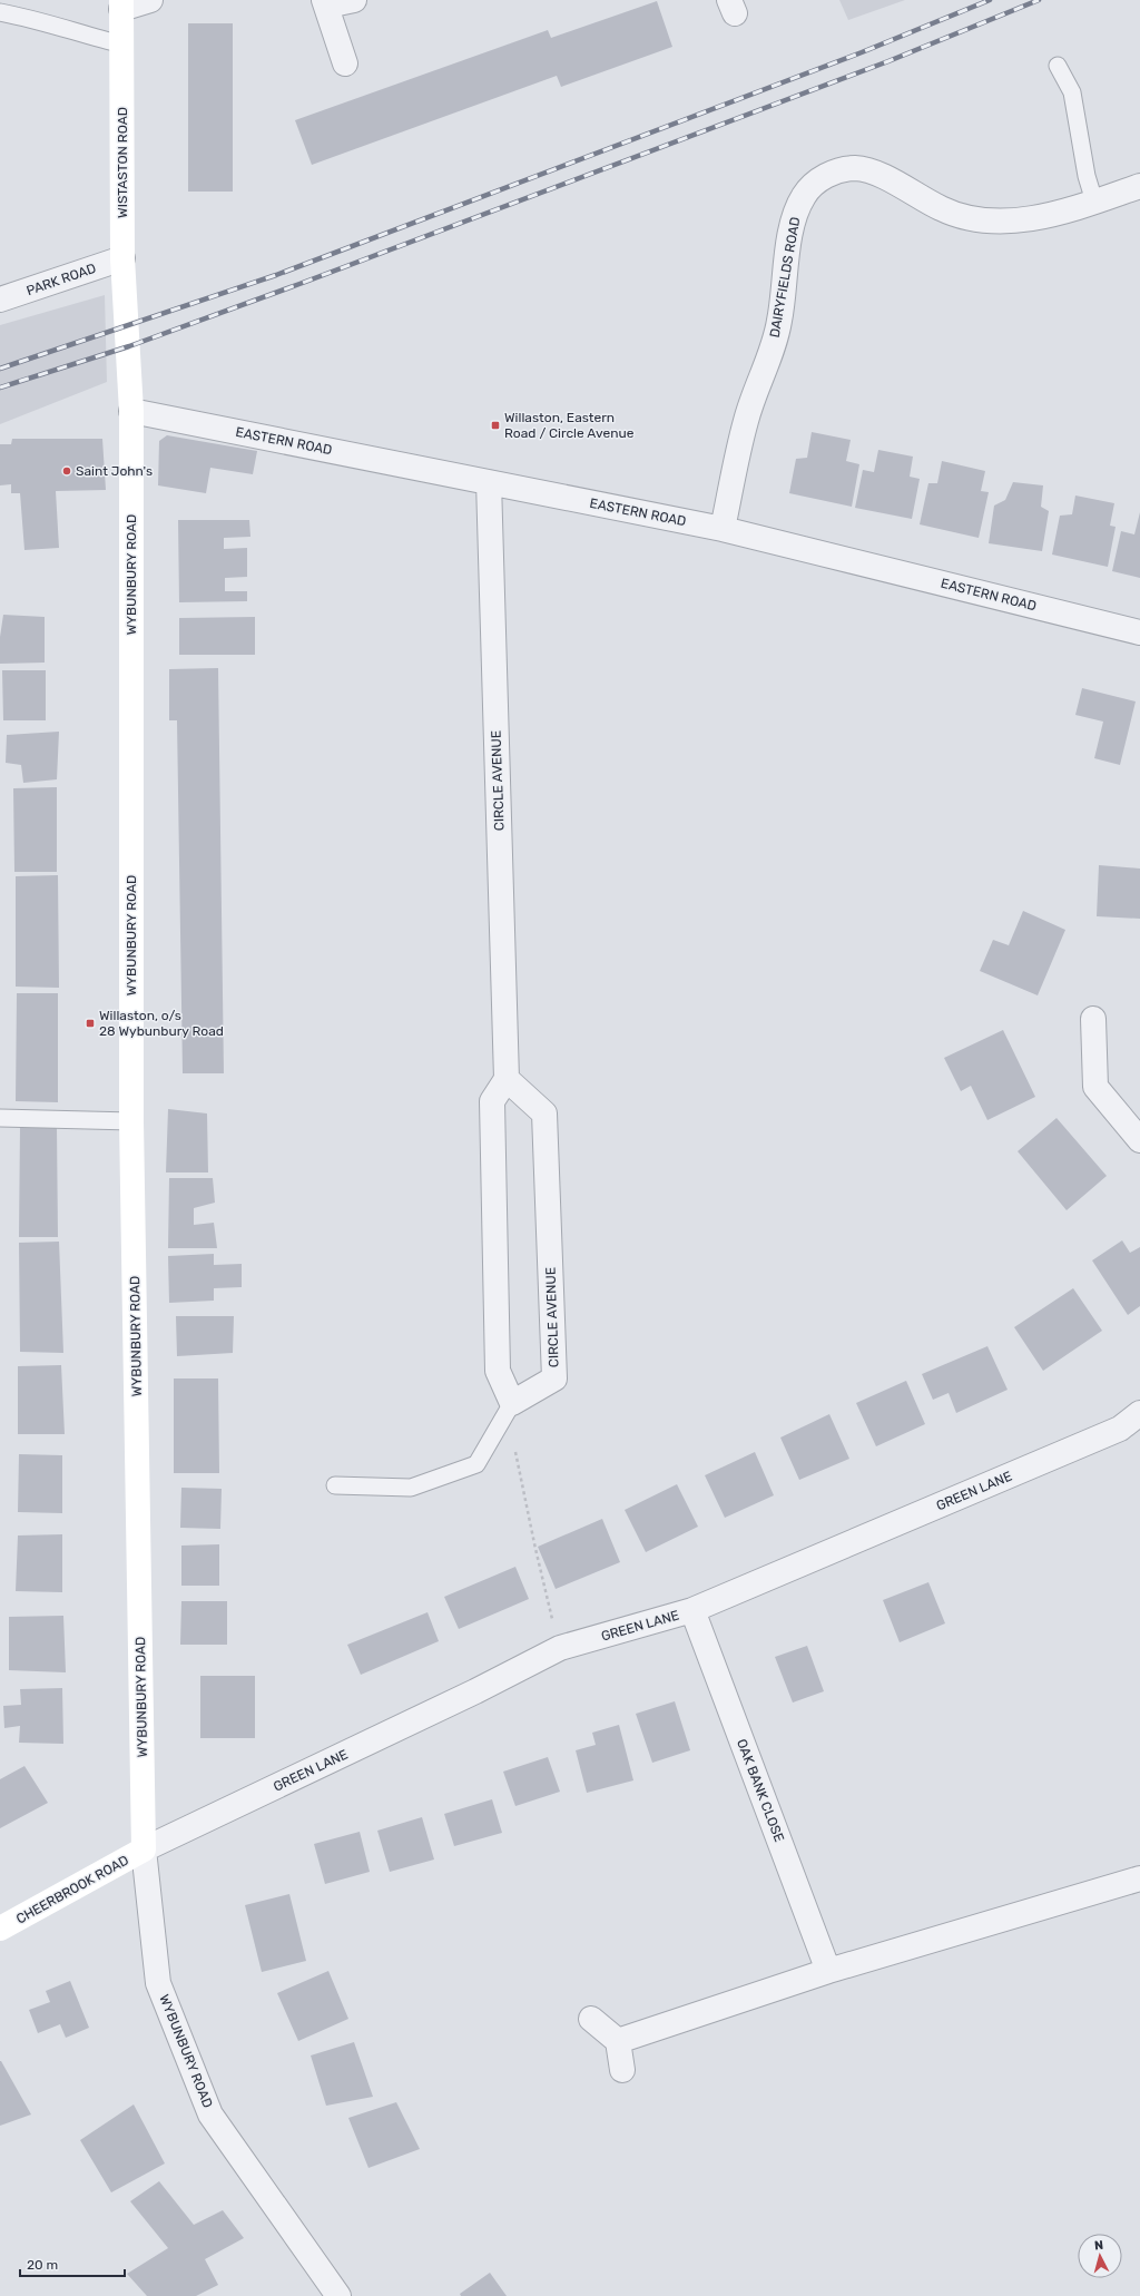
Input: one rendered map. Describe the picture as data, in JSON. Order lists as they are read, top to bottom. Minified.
{"streets":{"street":["WISTASTON ROAD","DAIRYFIELDS ROAD","PARK ROAD","EASTERN ROAD","WYBUNBURY ROAD","CIRCLE AVENUE","GREEN LANE","OAK BANK CLOSE","CHEERBROOK ROAD"]},"crossings":[["WISTASTON ROAD","PARK ROAD"],["WISTASTON ROAD","WYBUNBURY ROAD"],["DAIRYFIELDS ROAD","EASTERN ROAD"],["EASTERN ROAD","WYBUNBURY ROAD"],["EASTERN ROAD","CIRCLE AVENUE"],["WYBUNBURY ROAD","GREEN LANE"],["WYBUNBURY ROAD","CHEERBROOK ROAD"],["GREEN LANE","OAK BANK CLOSE"],["GREEN LANE","CHEERBROOK ROAD"]],"places":{"transit":["Willaston, Eastern Road / Circle Avenue","Willaston, o/s 28 Wybunbury Road"],"other":["Saint John's"]},"scale_bar":"20 m","north":"top"}
